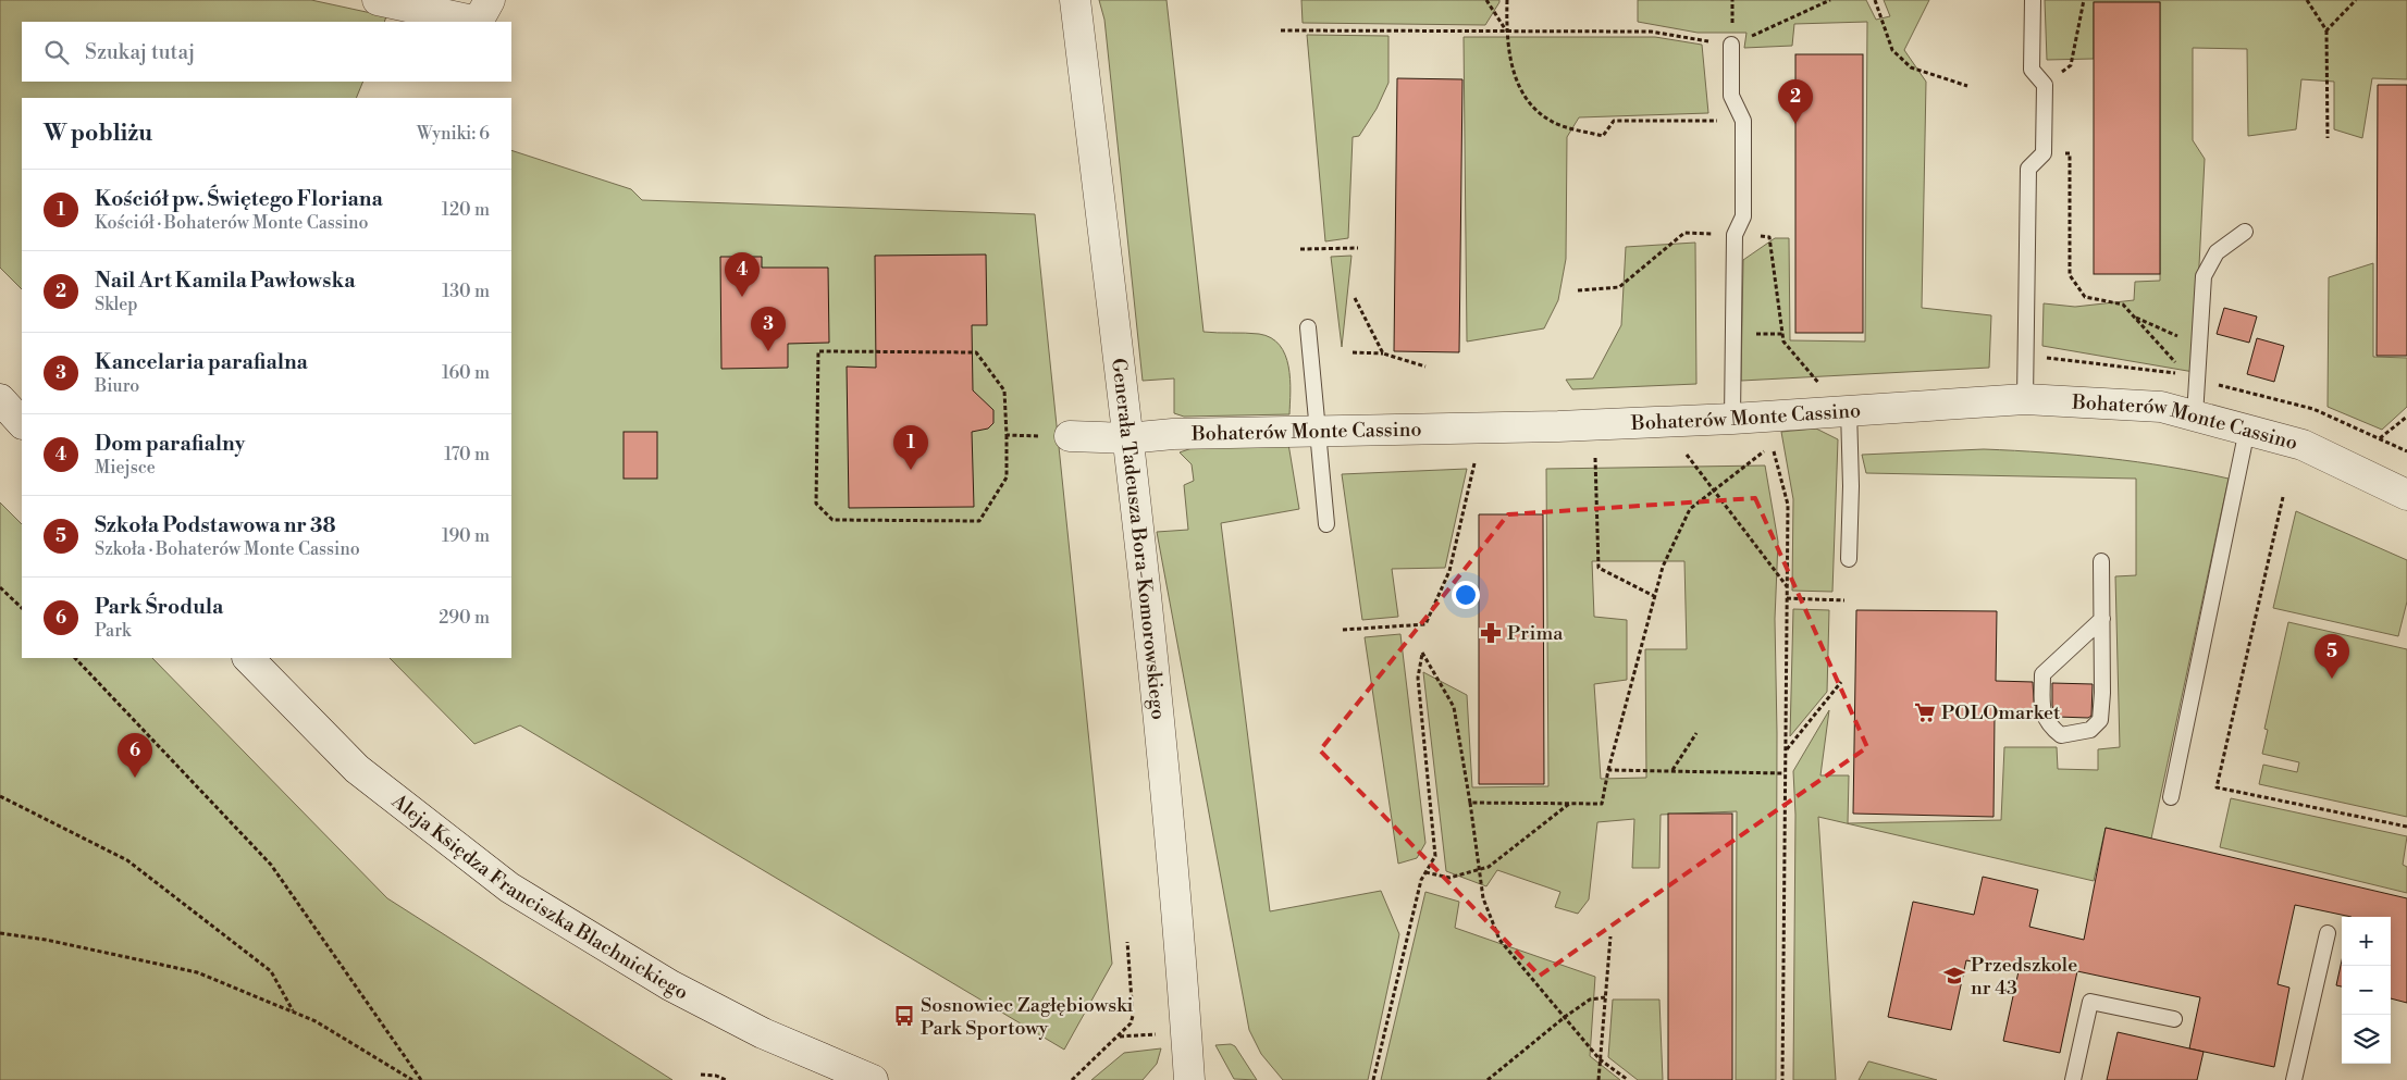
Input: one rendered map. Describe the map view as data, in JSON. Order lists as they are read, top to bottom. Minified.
{"streets":{"street":["Bohaterów Monte Cassino","Generała Tadeusza Bora-Komorowskiego","Aleja Księdza Franciszka Blachnickiego"]},"crossings":[["Bohaterów Monte Cassino","Generała Tadeusza Bora-Komorowskiego"]],"places":{"pharmacy":["Prima"],"supermarket":["POLOmarket"],"school or university":["Przedszkole nr 43"],"bus stop":["Sosnowiec Zagłębiowski Park Sportowy"]},"page":{"search":"Szukaj tutaj","pins":["2","4","3","1","5","6"],"heading":["W pobliżu","Wyniki: 6"],"list":[{"mark":"1","name":"Kościół pw. Świętego Floriana","note":"Kościół · Bohaterów Monte Cassino","value":"120 m"},{"mark":"2","name":"Nail Art Kamila Pawłowska","note":"Sklep","value":"130 m"},{"mark":"3","name":"Kancelaria parafialna","note":"Biuro","value":"160 m"},{"mark":"4","name":"Dom parafialny","note":"Miejsce","value":"170 m"},{"mark":"5","name":"Szkoła Podstawowa nr 38","note":"Szkoła · Bohaterów Monte Cassino","value":"190 m"},{"mark":"6","name":"Park Środula","note":"Park","value":"290 m"}],"map_buttons":["+","−"]}}
